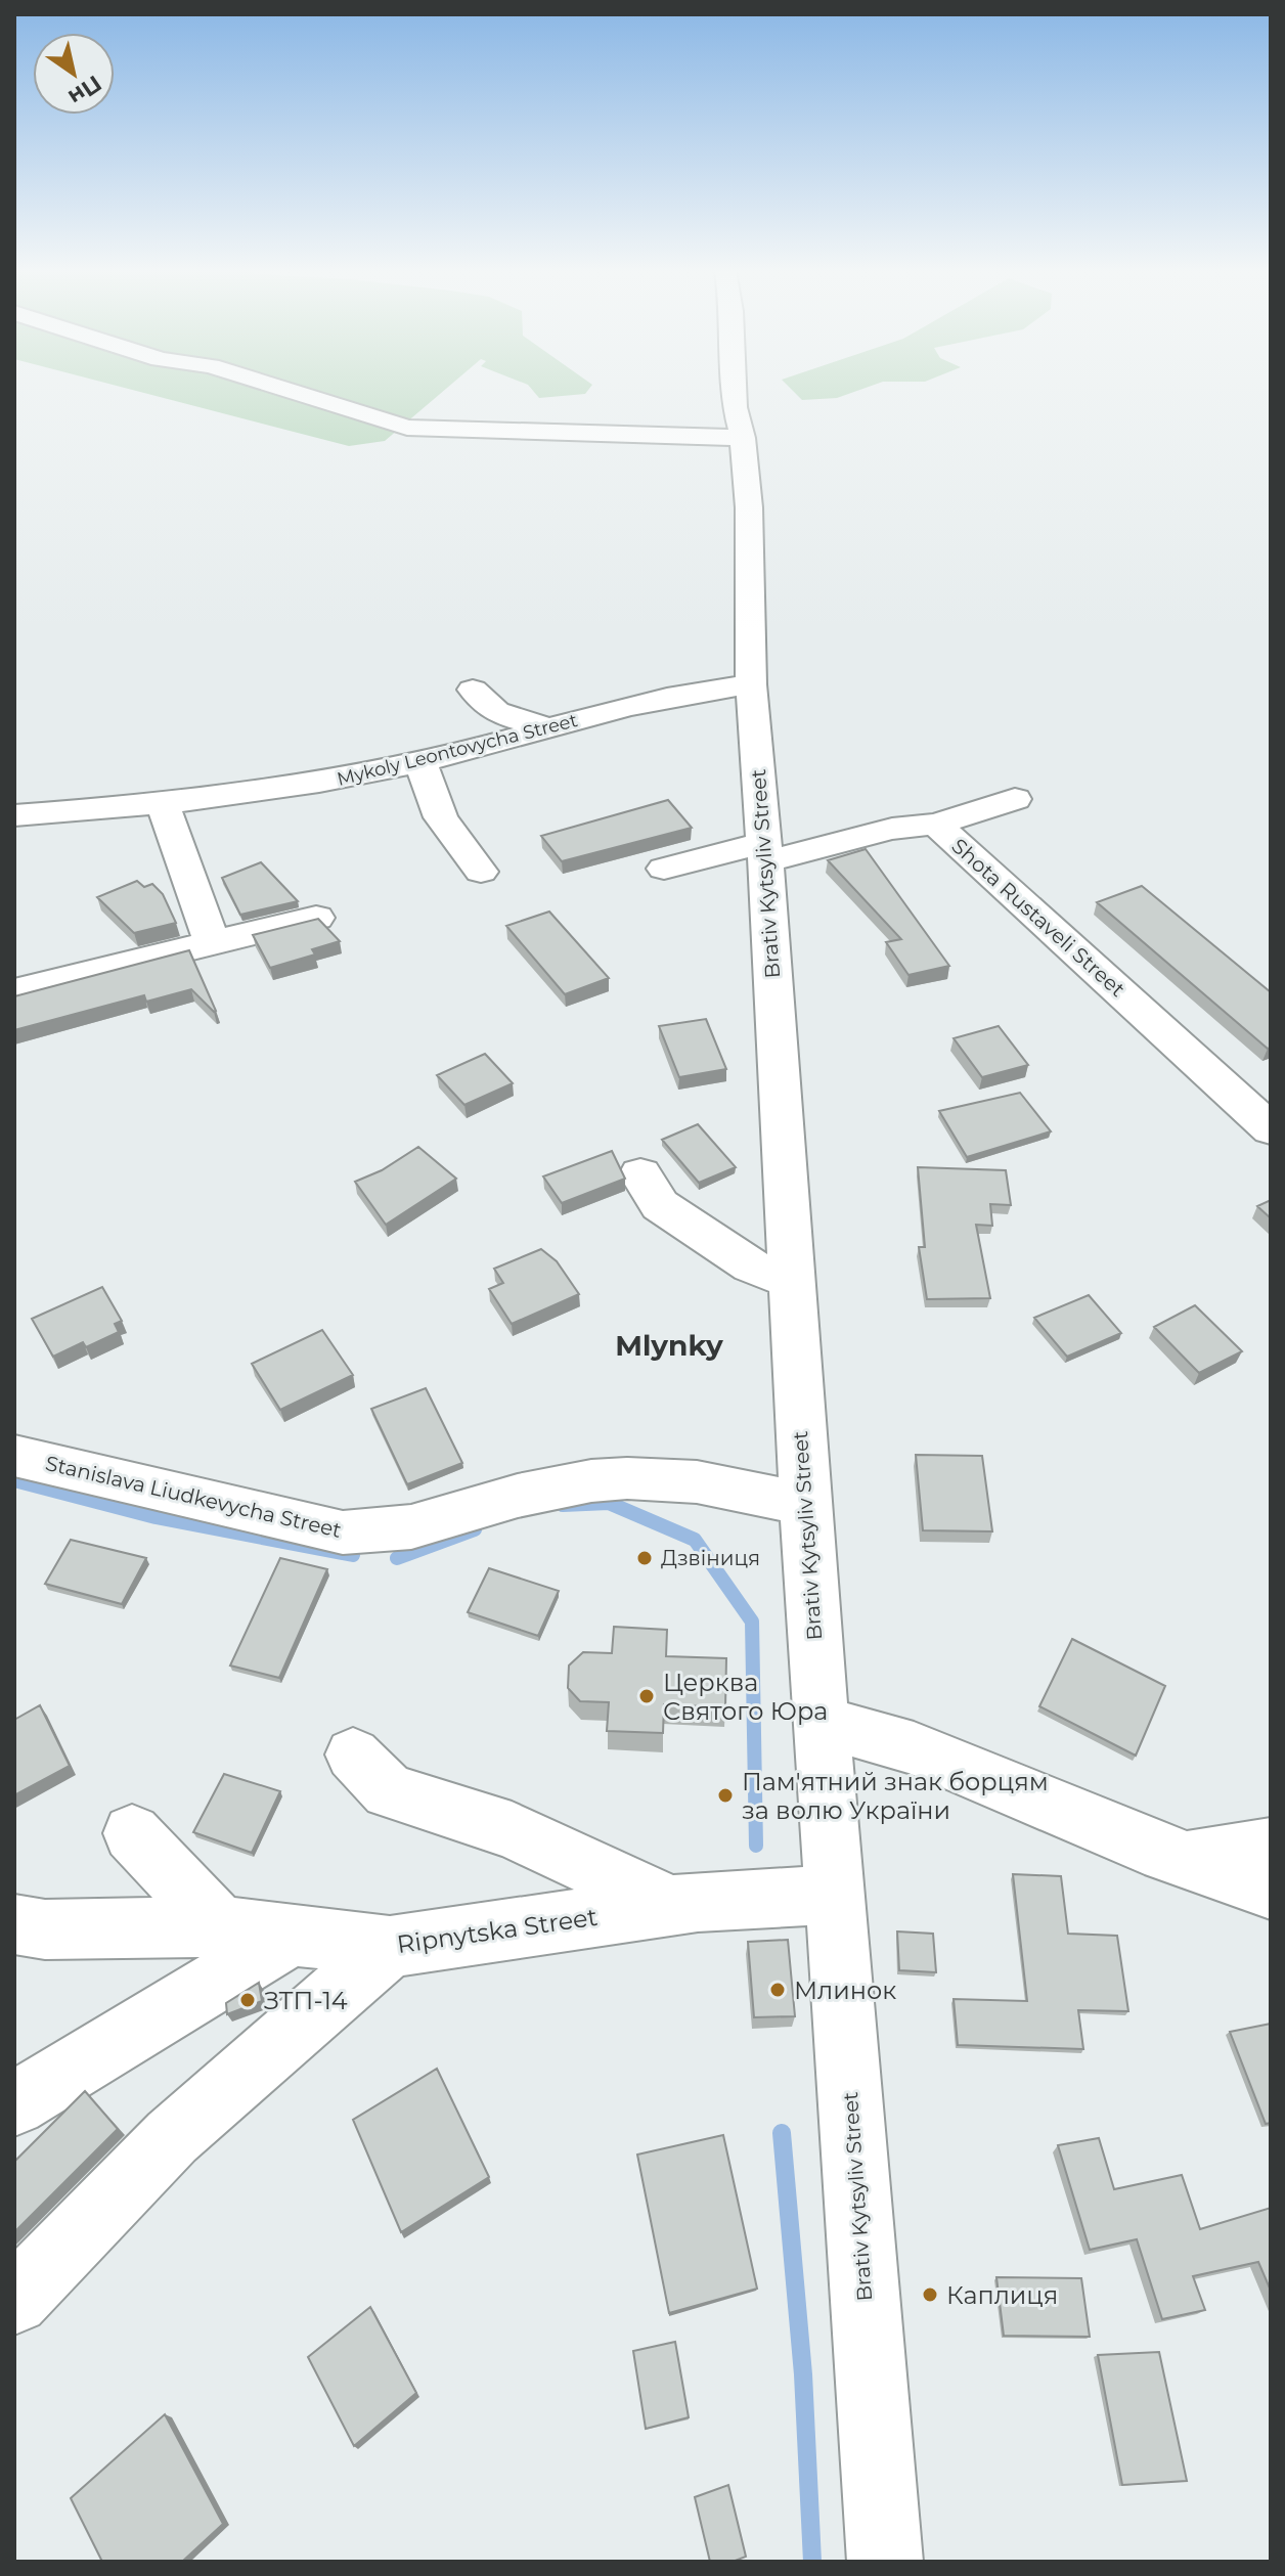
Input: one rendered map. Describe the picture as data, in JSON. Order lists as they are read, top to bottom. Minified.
{"streets":{"street":["Mykoly Leontovycha Street","Brativ Kytsyliv Street","Shota Rustaveli Street","Stanislava Liudkevycha Street","Ripnytska Street"]},"crossings":[["Mykoly Leontovycha Street","Brativ Kytsyliv Street"],["Brativ Kytsyliv Street","Shota Rustaveli Street"],["Brativ Kytsyliv Street","Stanislava Liudkevycha Street"],["Brativ Kytsyliv Street","Ripnytska Street"]],"districts":["Mlynky"],"places":["Дзвіниця","Церква Святого Юра","Пам'ятний знак борцям за волю України","Млинок","ЗТП-14","Каплиця"],"north":"bottom right"}
